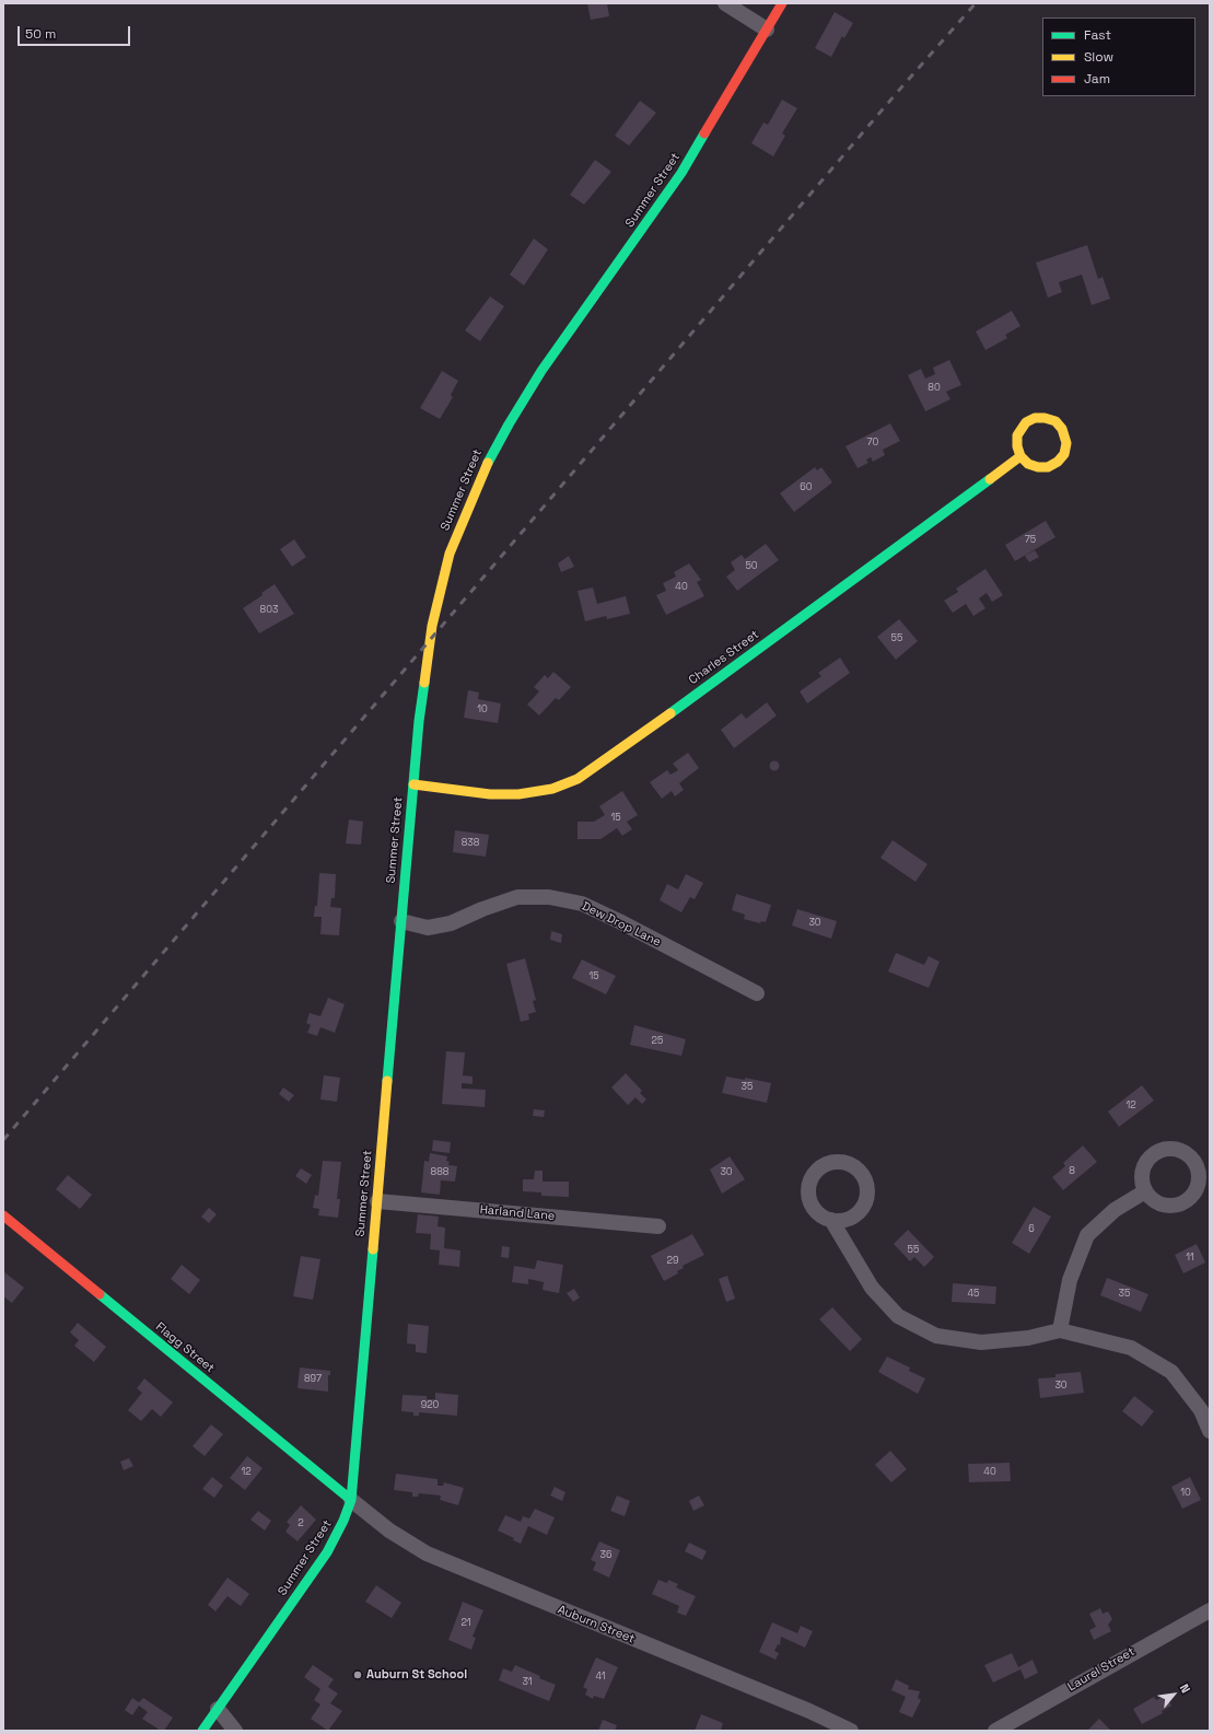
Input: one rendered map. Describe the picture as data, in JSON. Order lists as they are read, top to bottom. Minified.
{"streets":{"main road":["Summer Street","Charles Street","Flagg Street"],"street":["Dew Drop Lane","Harland Lane","Auburn Street","Laurel Street"]},"crossings":[["Summer Street","Charles Street"],["Summer Street","Dew Drop Lane"],["Summer Street","Harland Lane"],["Summer Street","Flagg Street"],["Summer Street","Auburn Street"],["Flagg Street","Auburn Street"]],"places":["Auburn St School"],"house_numbers":["80","70","60","75","50","40","803","55","10","15","838","30","15","25","35","12","8","888","30","6","55","11","29","45","35","897","30","920","12","40","10","2","36","21","41","31"],"legend":["Fast","Slow","Jam"],"scale_bar":"50 m","north":"top right"}
